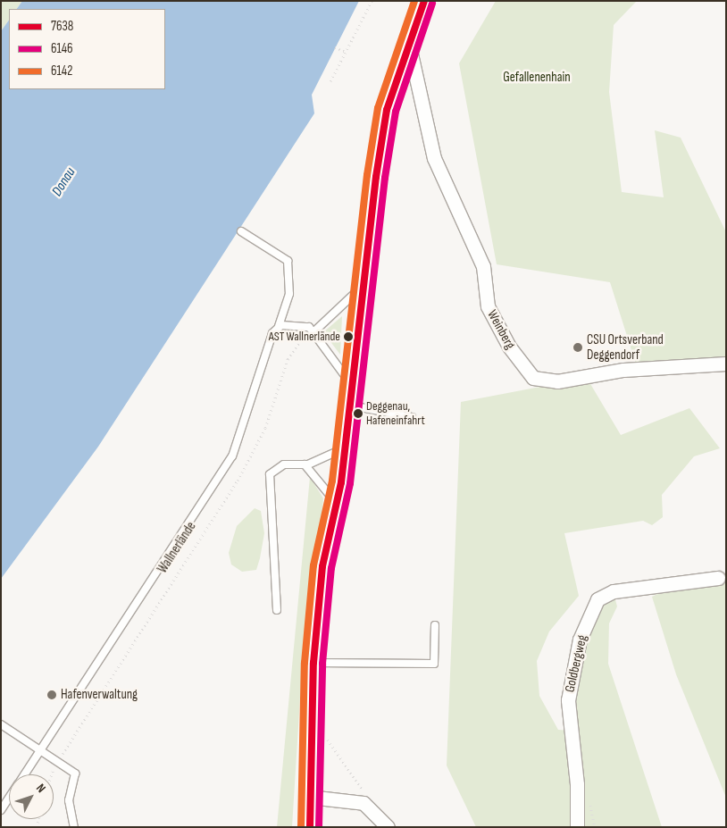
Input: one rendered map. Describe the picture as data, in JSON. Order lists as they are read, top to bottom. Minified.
{"streets":{"street":["Weinberg","Goldbergweg"],"lane":["Wallnerlände"]},"water":["Donau"],"parks":["Gefallenenhain"],"places":["AST Wallnerlände","CSU Ortsverband Deggendorf","Deggenau, Hafeneinfahrt","Hafenverwaltung"],"lines":["transit line 7638","transit line 6142","transit line 6146"],"legend":["7638","6146","6142"],"north":"top right"}
